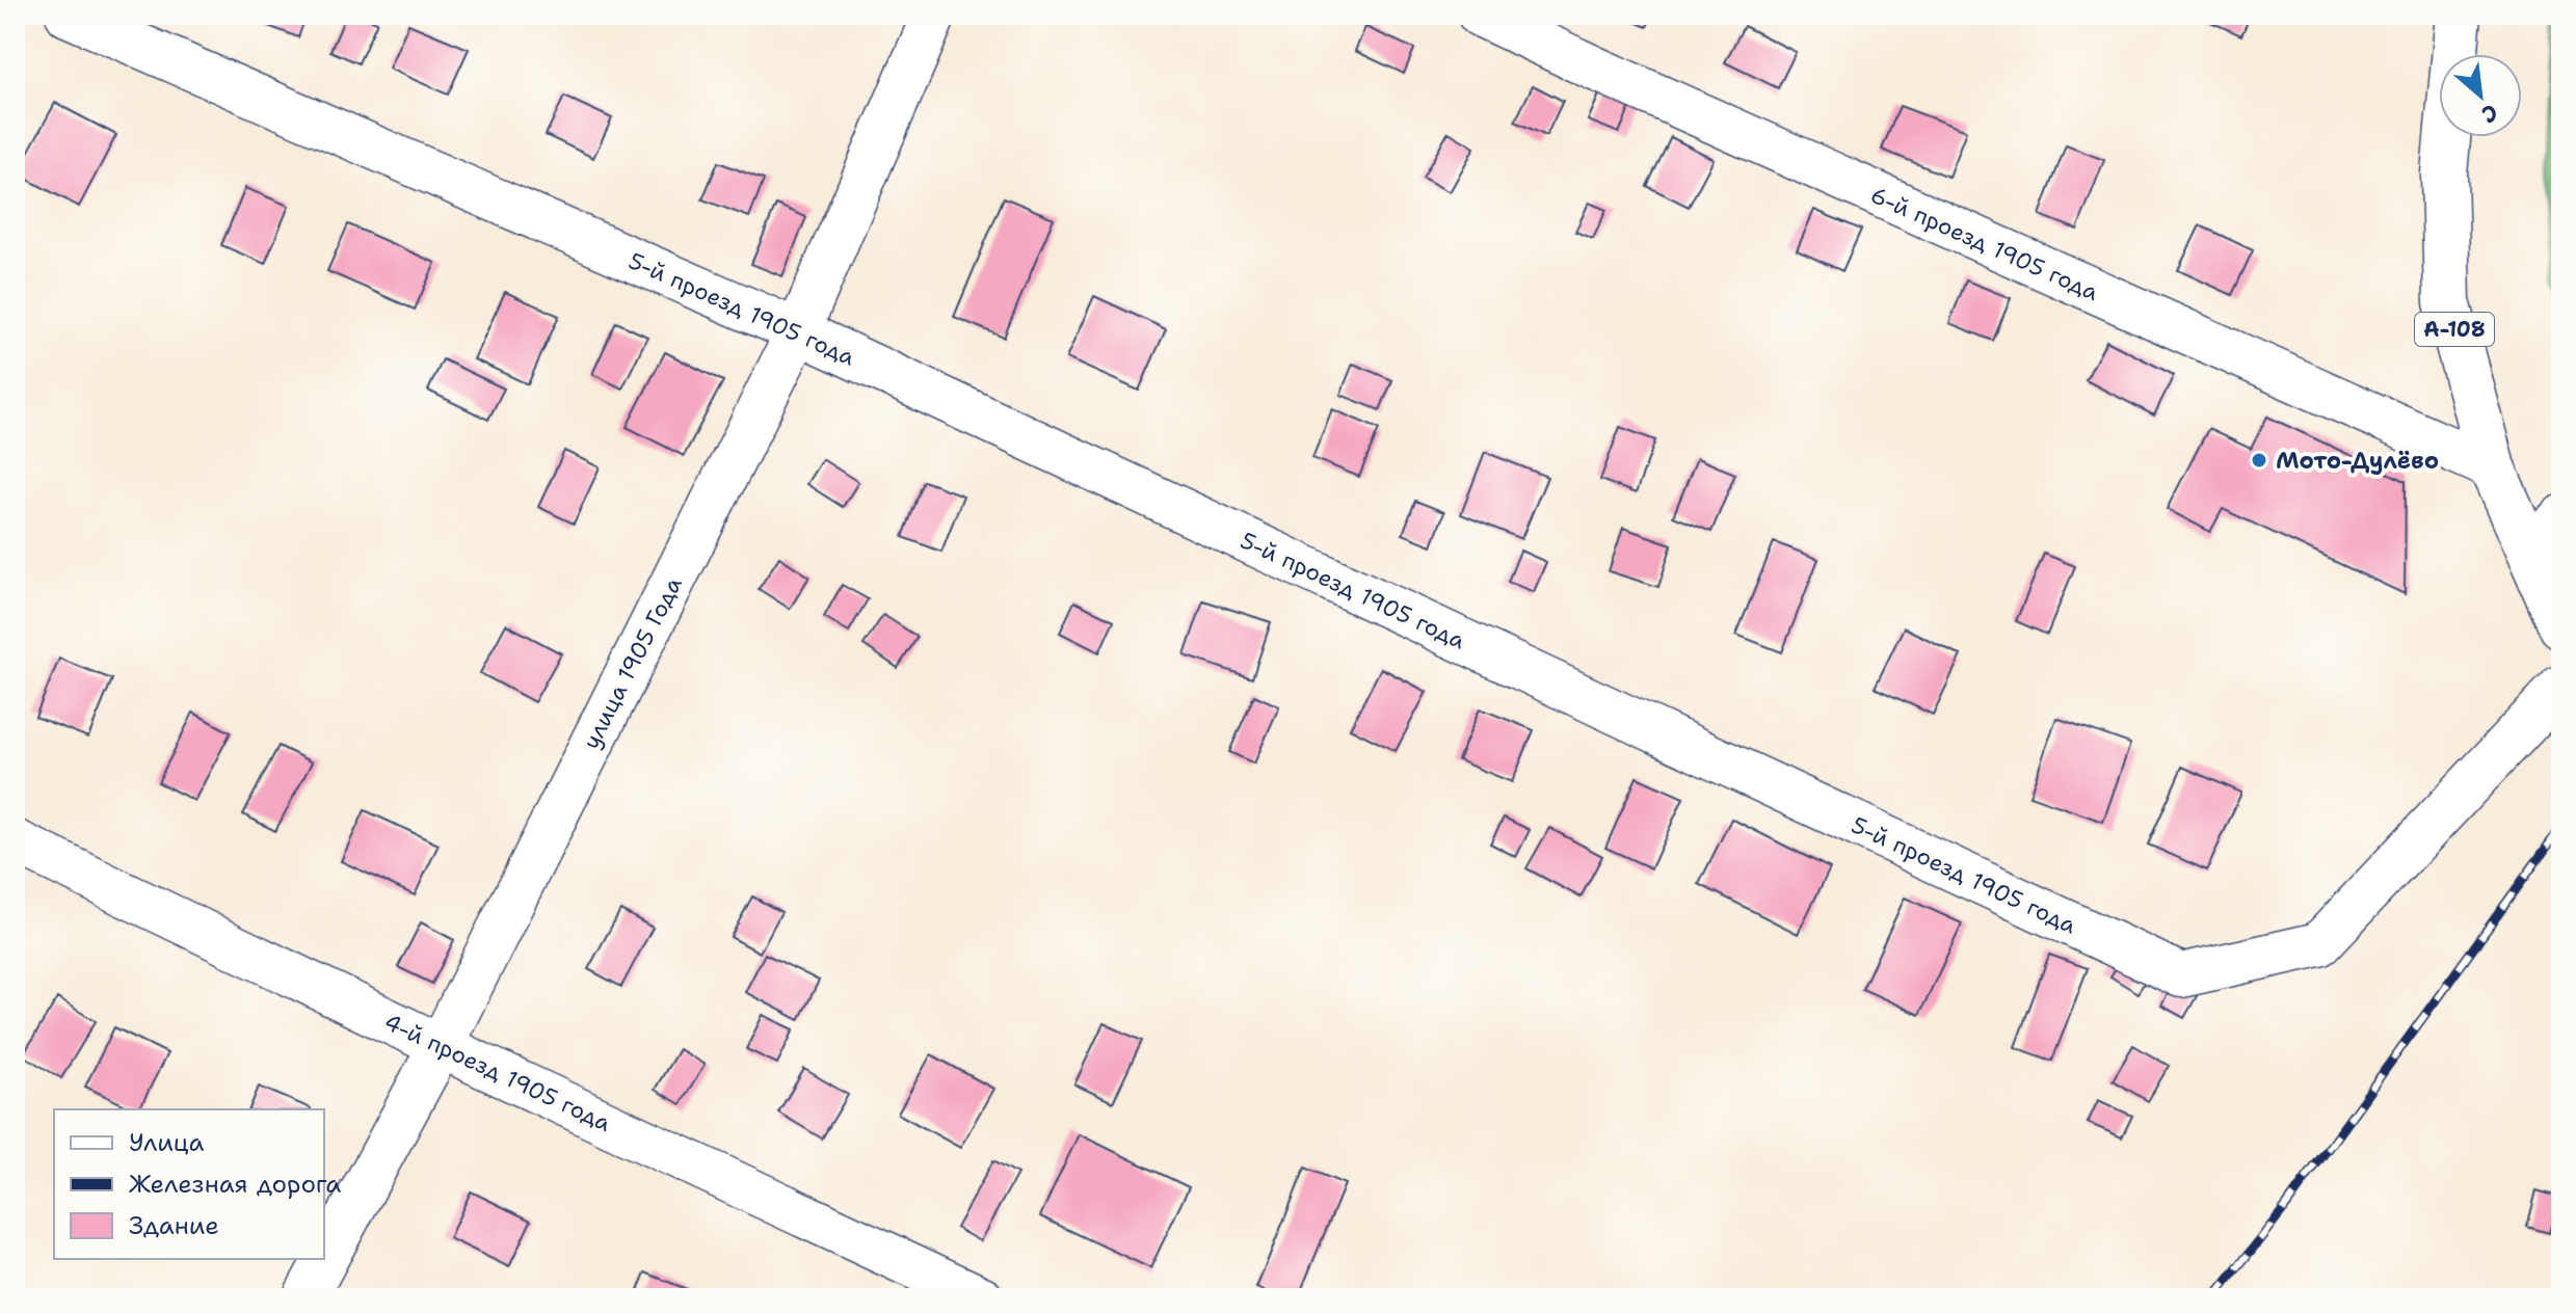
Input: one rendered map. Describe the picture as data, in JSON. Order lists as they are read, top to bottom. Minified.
{"streets":{"highway":["А-108"],"street":["6-й проезд 1905 года","5-й проезд 1905 года","улица 1905 Года","4-й проезд 1905 года"]},"crossings":[["6-й проезд 1905 года","А-108"],["5-й проезд 1905 года","улица 1905 Года"],["улица 1905 Года","4-й проезд 1905 года"]],"places":["Мото-Дулёво"],"legend":["Улица","Железная дорога","Здание"],"north":"bottom right"}
